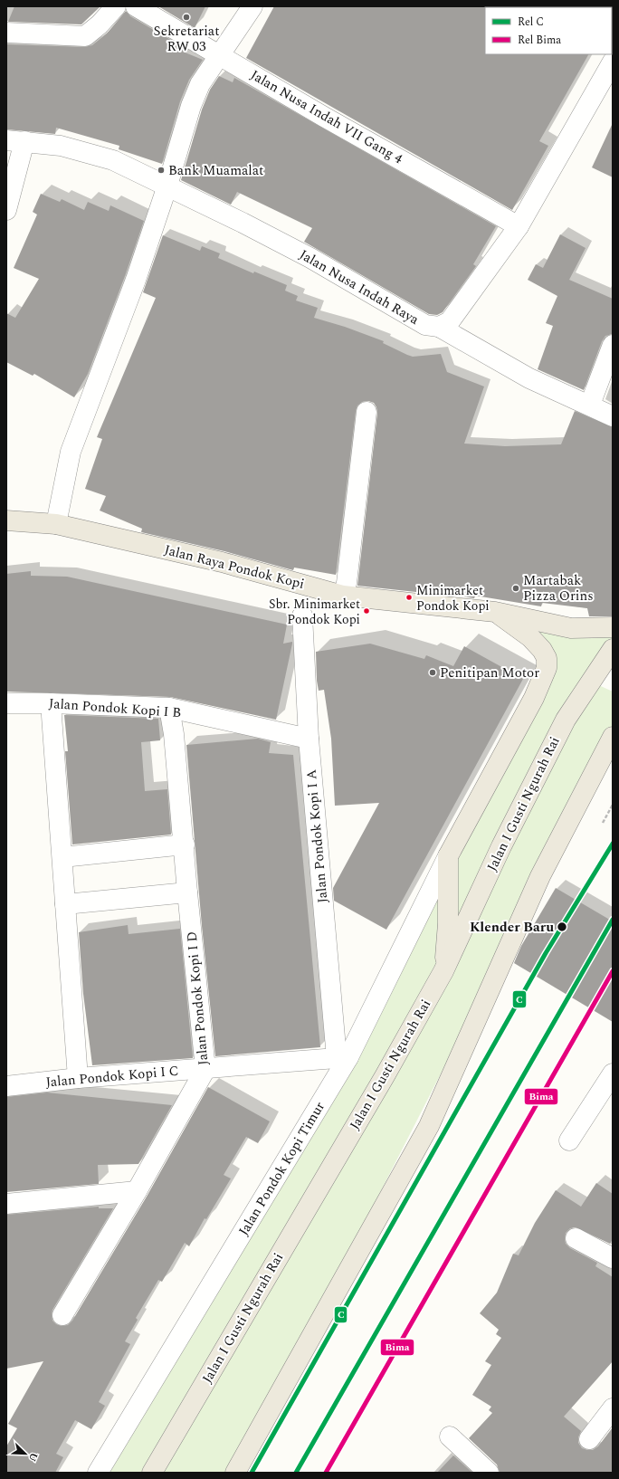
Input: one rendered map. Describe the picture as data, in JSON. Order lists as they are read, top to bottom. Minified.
{"streets":{"main road":["Jalan Raya Pondok Kopi","Jalan I Gusti Ngurah Rai"],"street":["Jalan Nusa Indah VII Gang 4","Jalan Nusa Indah Raya","Jalan Pondok Kopi I B","Jalan Pondok Kopi I A","Jalan Pondok Kopi I D","Jalan Pondok Kopi I C","Jalan Pondok Kopi Timur"]},"crossings":[["Jalan Pondok Kopi I B","Jalan Pondok Kopi I A"],["Jalan Pondok Kopi I B","Jalan Pondok Kopi I D"],["Jalan Pondok Kopi I A","Jalan Pondok Kopi I C"],["Jalan Pondok Kopi I A","Jalan Pondok Kopi Timur"],["Jalan Pondok Kopi I D","Jalan Pondok Kopi I C"],["Jalan Pondok Kopi I C","Jalan Pondok Kopi Timur"]],"places":["Sekretariat RW 03","Bank Muamalat","Martabak Pizza Orins","Minimarket Pondok Kopi","Sbr. Minimarket Pondok Kopi","Penitipan Motor","Klender Baru"],"lines":["rail line C","rail line Bima"],"legend":["Rel C","Rel Bima"],"north":"bottom right"}
